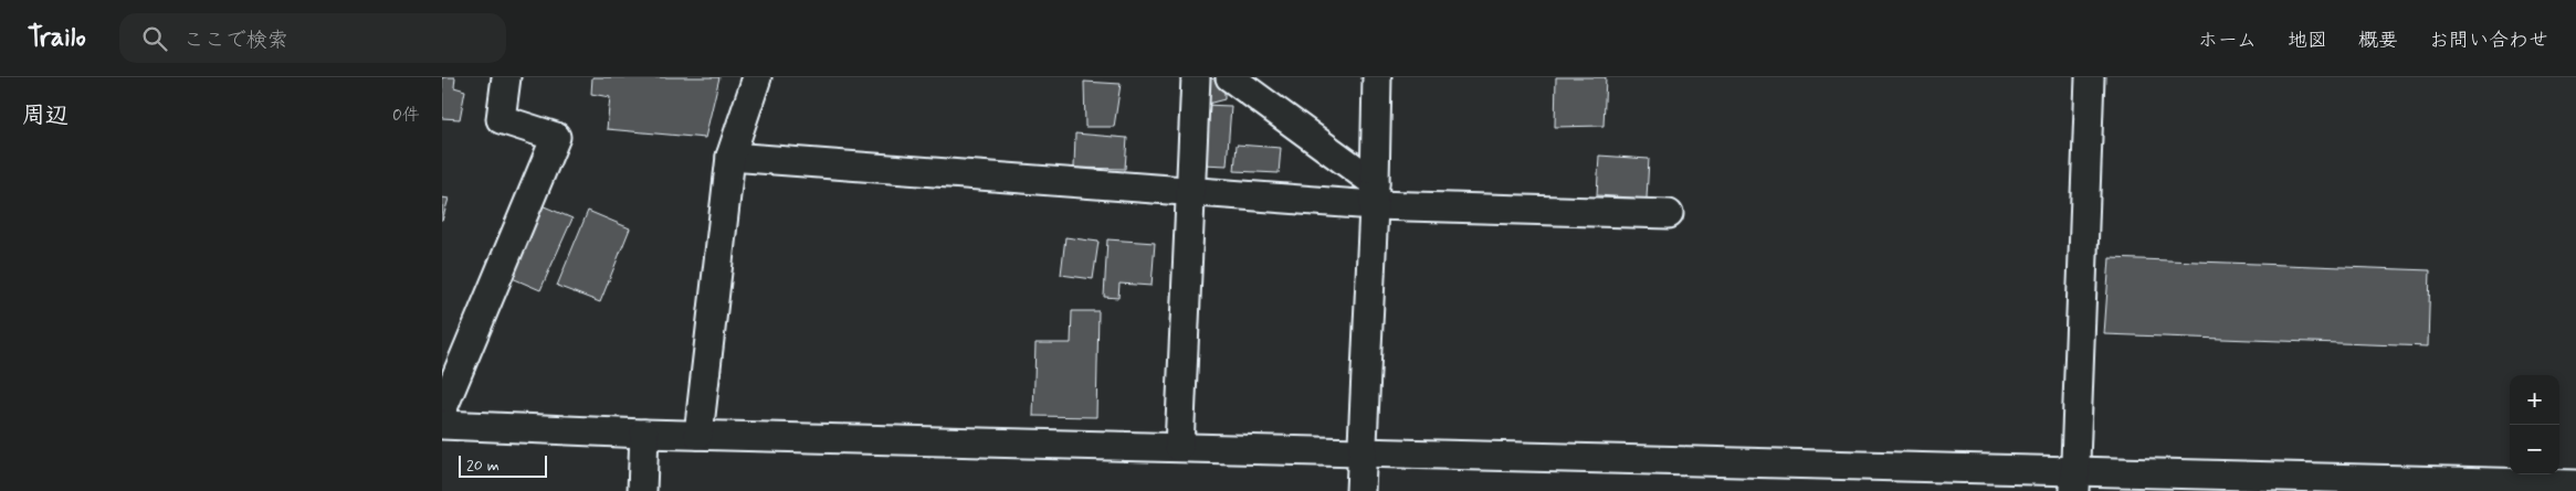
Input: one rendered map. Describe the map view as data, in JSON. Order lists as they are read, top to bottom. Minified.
{"scale_bar":"20 m","page":{"header":"Trailo","search":"ここで検索","nav":["ホーム","地図","概要","お問い合わせ"],"heading":["周辺","0件"],"map_buttons":["+","−"],"scale":"20 m"}}
